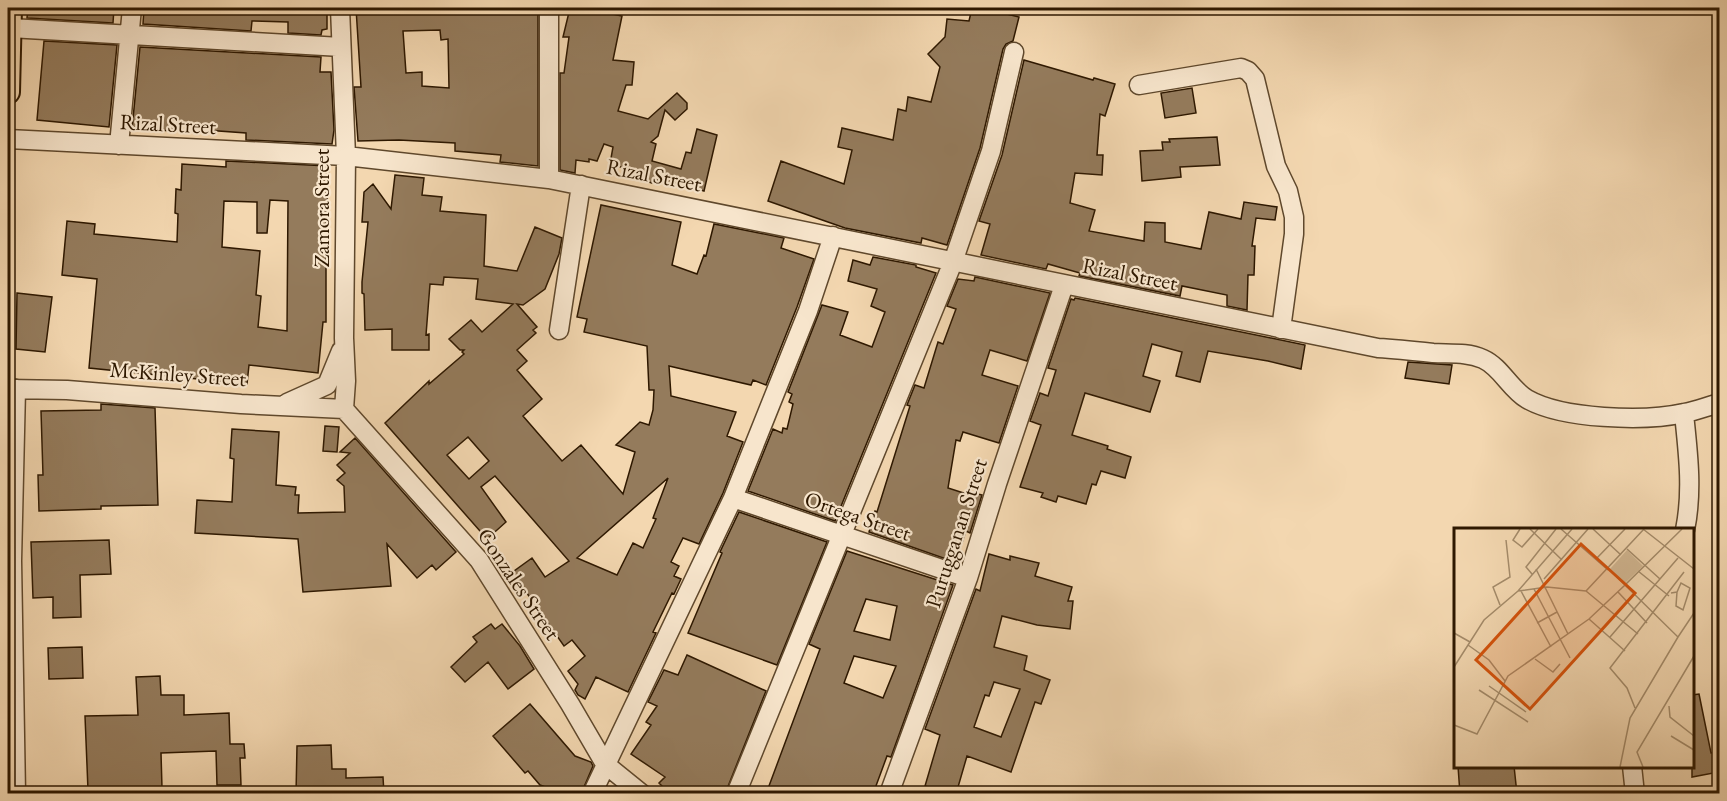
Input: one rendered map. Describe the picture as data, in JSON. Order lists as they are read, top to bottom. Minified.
{"streets":{"street":["Rizal Street","Zamora Street","McKinley Street","Ortega Street","Purugganan Street","Gonzales Street"]},"crossings":[["Rizal Street","Zamora Street"],["Rizal Street","Purugganan Street"],["Zamora Street","McKinley Street"],["Zamora Street","Gonzales Street"],["McKinley Street","Gonzales Street"],["Ortega Street","Purugganan Street"]]}
